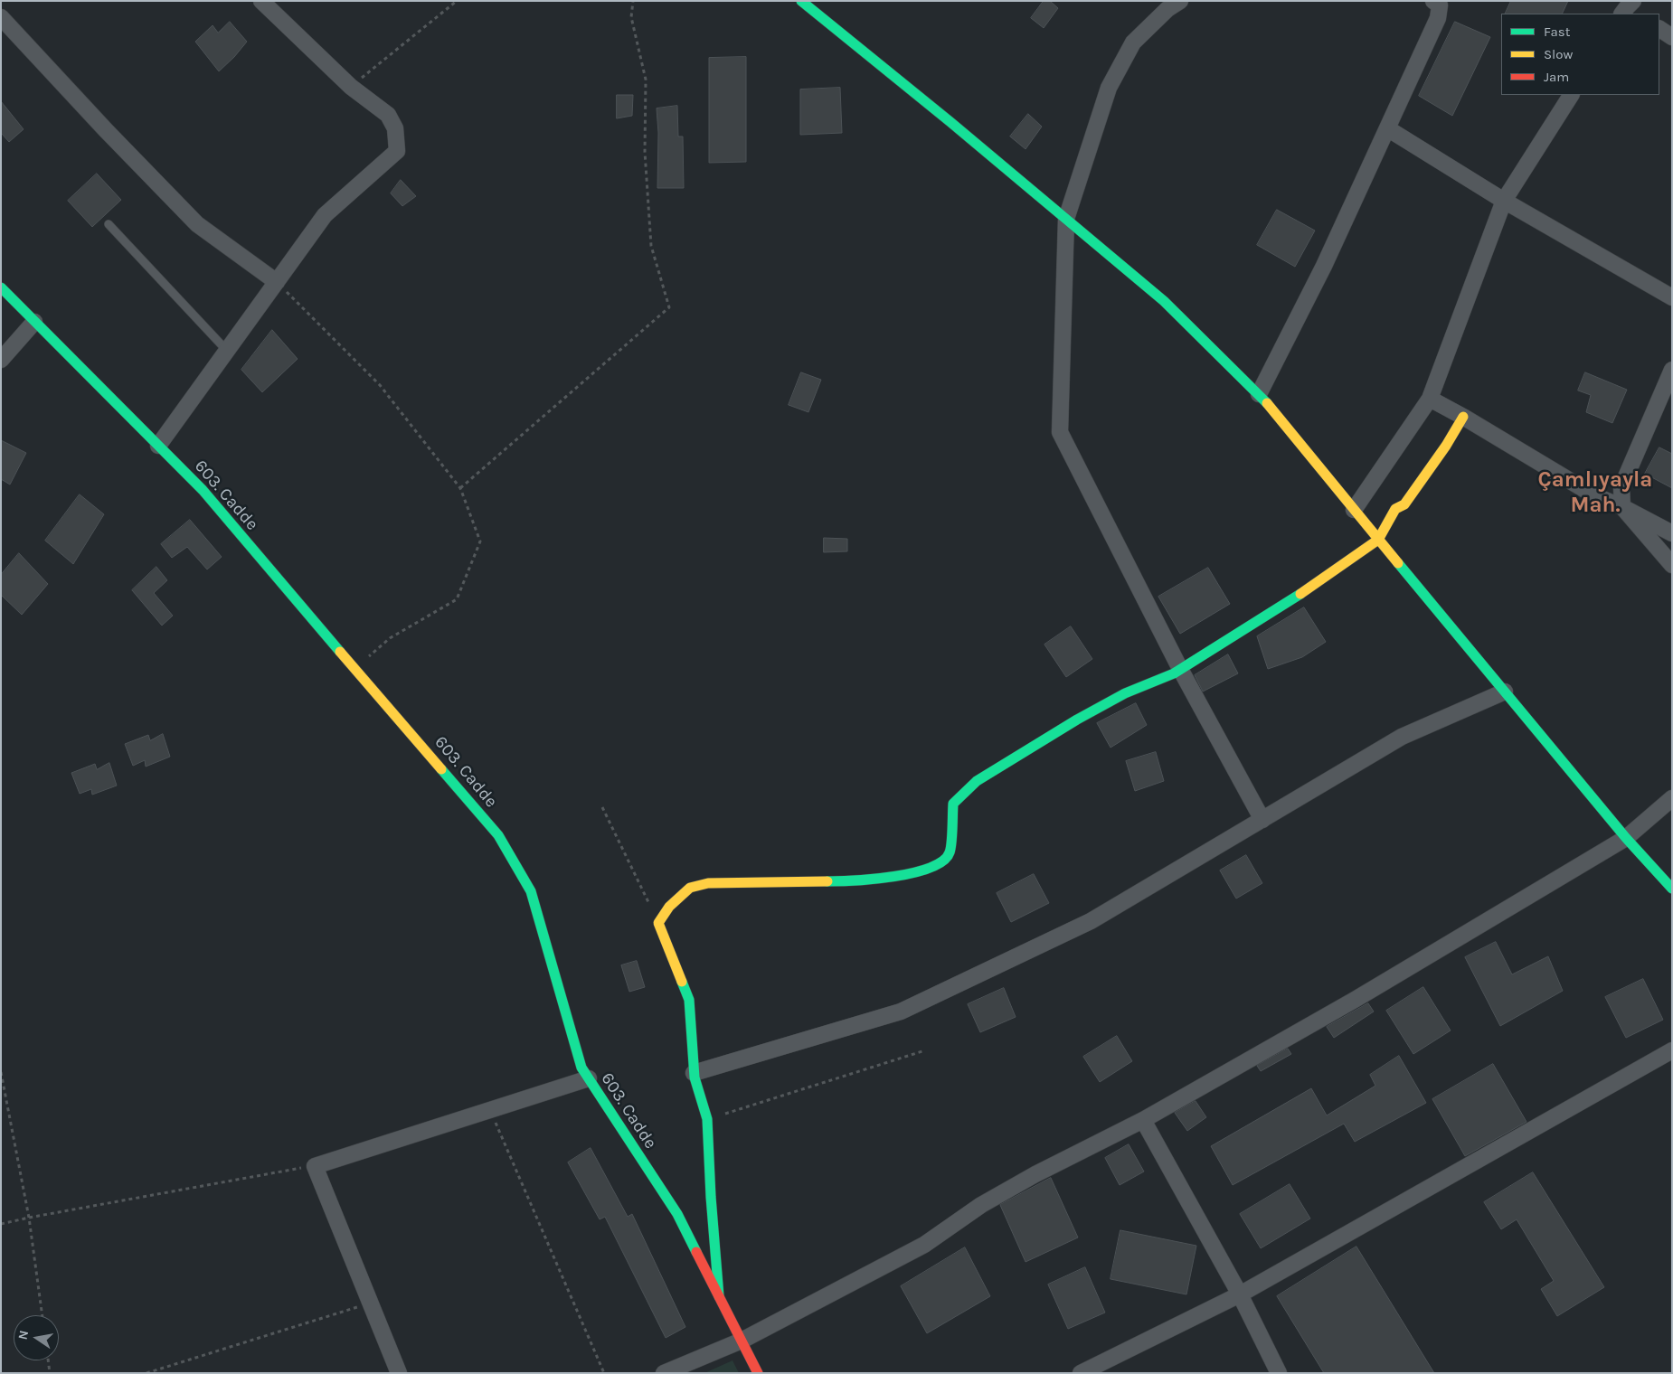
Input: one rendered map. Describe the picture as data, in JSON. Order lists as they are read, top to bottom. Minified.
{"streets":{"street":["603. Cadde"]},"districts":["Çamlıyayla Mah."],"legend":["Fast","Slow","Jam"],"north":"left"}
